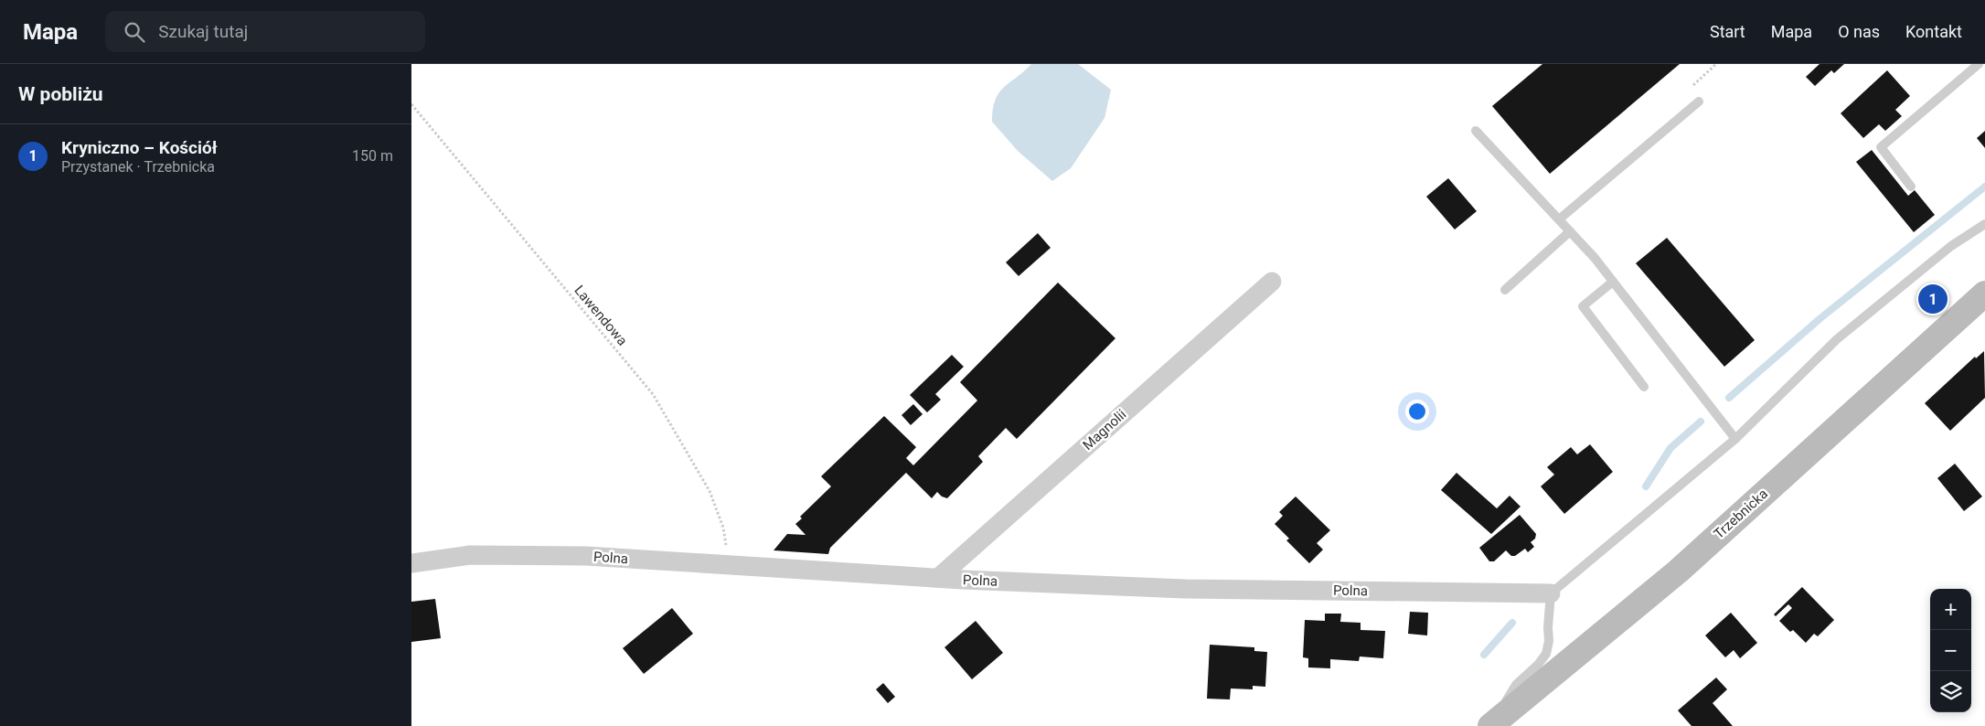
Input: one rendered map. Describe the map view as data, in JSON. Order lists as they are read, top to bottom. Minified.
{"streets":{"main road":["Trzebnicka"],"street":["Magnolii","Polna"],"path":["Lawendowa"]},"crossings":[["Lawendowa","Polna"],["Magnolii","Polna"]],"page":{"header":"Mapa","search":"Szukaj tutaj","nav":["Start","Mapa","O nas","Kontakt"],"heading":"W pobliżu","list":[{"mark":"1","name":"Kryniczno – Kościół","note":"Przystanek · Trzebnicka","value":"150 m"}],"pins":"1","map_buttons":["+","−"]}}
